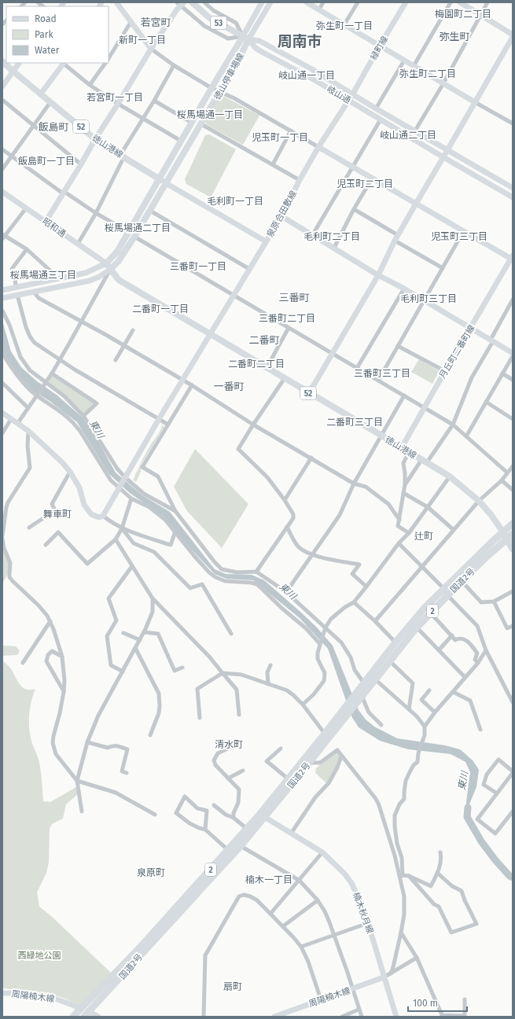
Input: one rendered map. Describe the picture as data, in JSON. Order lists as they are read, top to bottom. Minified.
{"streets":{"highway":["国道2号","2"],"main road":["53","徳山停車場線","52","徳山港線"],"street":["緑町線","岐山通","泉原合田敷線","昭和通","月丘町二番町線","楠木秋月線","周陽楠木線"]},"crossings":[["53","徳山停車場線"],["53","岐山通"],["緑町線","岐山通"],["緑町線","泉原合田敷線"],["徳山停車場線","岐山通"],["徳山停車場線","徳山港線"],["岐山通","泉原合田敷線"],["徳山港線","泉原合田敷線"],["徳山港線","昭和通"],["徳山港線","月丘町二番町線"],["徳山港線","国道2号"],["国道2号","2"],["国道2号","楠木秋月線"],["国道2号","周陽楠木線"],["楠木秋月線","周陽楠木線"]],"districts":["梅園町二丁目","若宮町","弥生町一丁目","弥生町","新町一丁目","周南市","弥生町二丁目","岐山通一丁目","若宮町一丁目","桜馬場通一丁目","飯島町","岐山通二丁目","児玉町一丁目","飯島町一丁目","児玉町二丁目","毛利町一丁目","桜馬場通二丁目","毛利町二丁目","児玉町三丁目","三番町一丁目","桜馬場通三丁目","三番町","毛利町三丁目","二番町一丁目","三番町二丁目","二番町","二番町二丁目","三番町三丁目","一番町","二番町三丁目","舞車町","辻町","清水町","泉原町","楠木一丁目","扇町"],"water":["東川"],"parks":["西緑地公園"],"legend":["Road","Park","Water"],"scale_bar":"100 m"}
